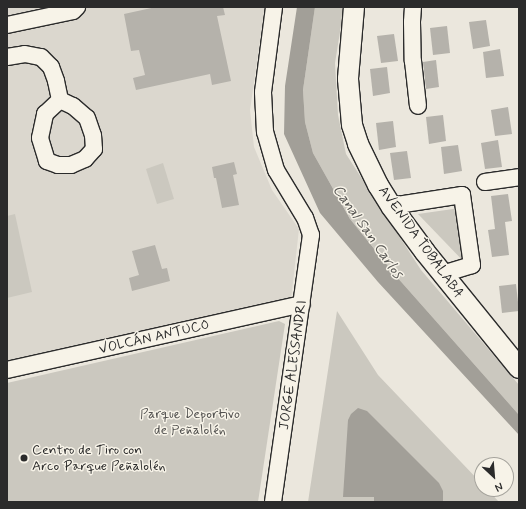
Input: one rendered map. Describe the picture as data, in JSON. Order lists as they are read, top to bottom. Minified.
{"streets":{"main road":["AVENIDA TOBALABA"],"street":["VOLCÁN ANTUCO","JORGE ALESSANDRI"]},"crossings":[["VOLCÁN ANTUCO","JORGE ALESSANDRI"]],"water":["Canal San Carlos"],"parks":["Parque Deportivo de Peñalolén"],"places":["Centro de Tiro con Arco Parque Peñalolén"],"north":"bottom right"}
